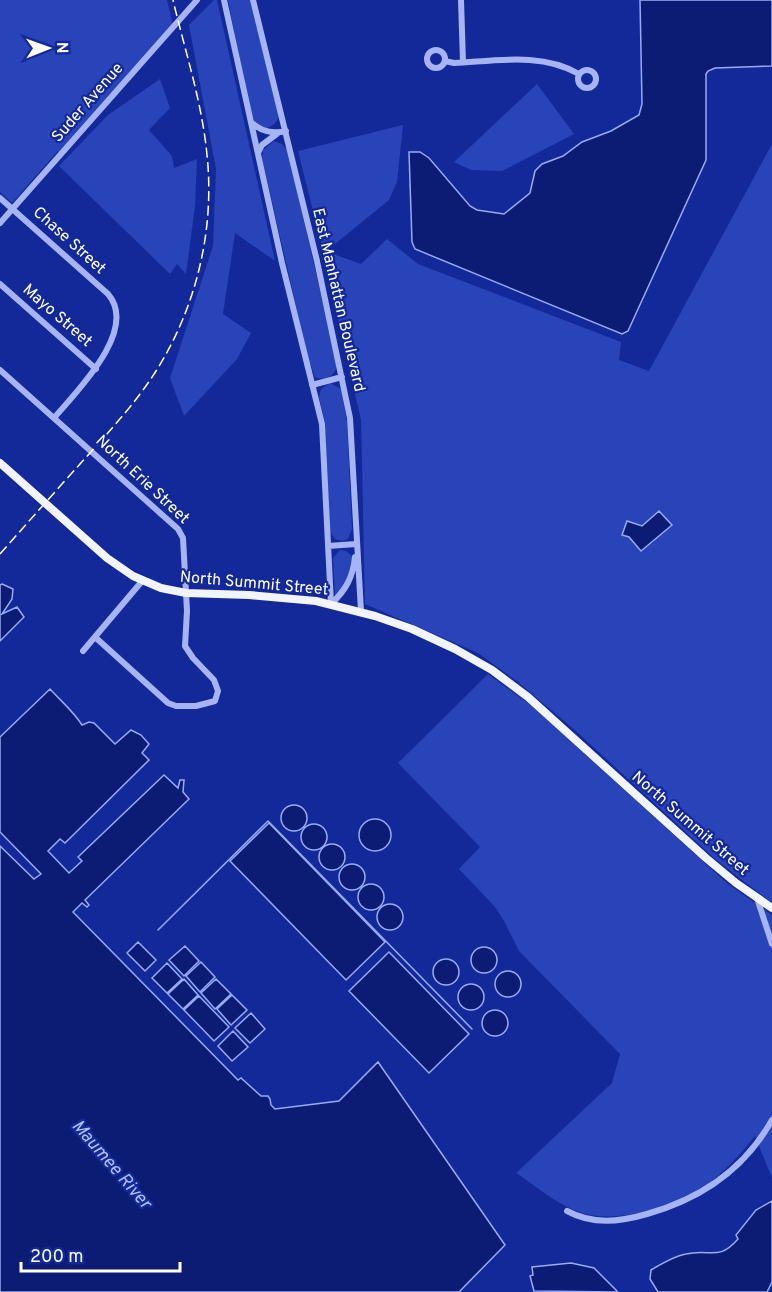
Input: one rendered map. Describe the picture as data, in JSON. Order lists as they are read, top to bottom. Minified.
{"streets":{"main road":["North Summit Street"],"street":["Suder Avenue","Chase Street","East Manhattan Boulevard","Mayo Street","North Erie Street"]},"crossings":[["Suder Avenue","Chase Street"],["Chase Street","Mayo Street"],["East Manhattan Boulevard","North Summit Street"],["North Erie Street","North Summit Street"]],"water":["Maumee River"],"scale_bar":"200 m","north":"right"}
